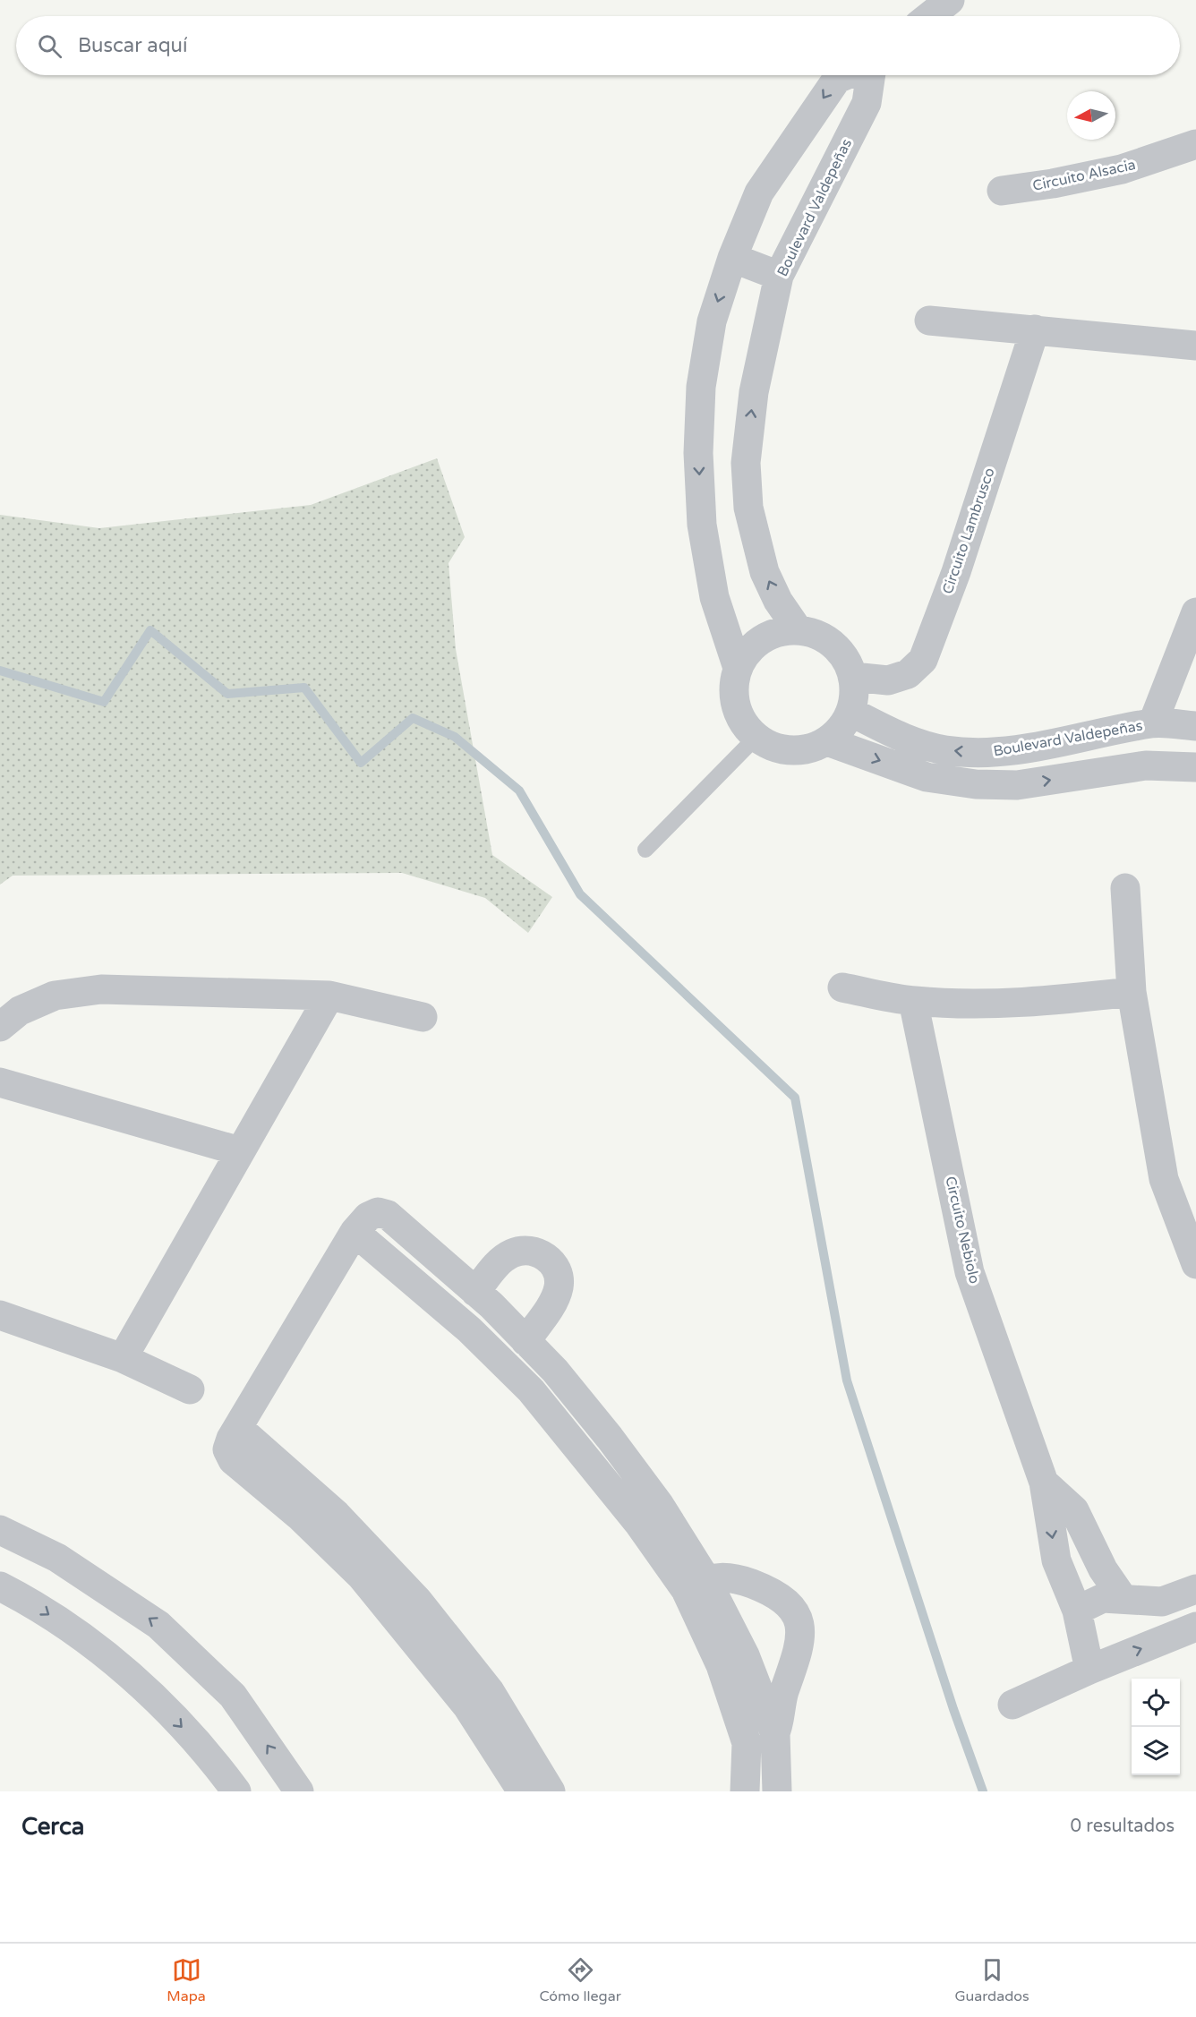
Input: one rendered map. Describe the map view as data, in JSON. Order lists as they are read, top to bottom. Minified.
{"streets":{"street":["Circuito Alsacia","Boulevard Valdepeñas","Circuito Lambrusco","Circuito Nebiolo"]},"crossings":[["Boulevard Valdepeñas","Circuito Lambrusco"]],"north":"left","page":{"search":"Buscar aquí","heading":["Cerca","0 resultados"],"nav":["Mapa","Cómo llegar","Guardados"]}}
